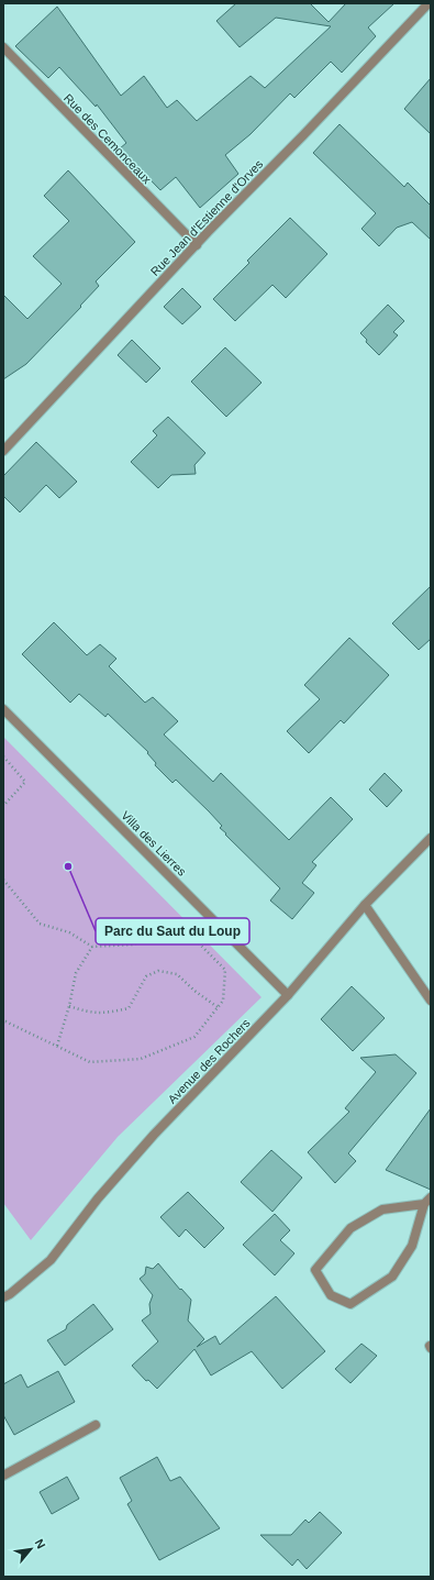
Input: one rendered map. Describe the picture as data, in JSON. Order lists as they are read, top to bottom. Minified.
{"streets":{"street":["Rue des Cemonceaux","Rue Jean d'Estienne d'Orves","Villa des Lierres","Avenue des Rochers"]},"crossings":[["Rue des Cemonceaux","Rue Jean d'Estienne d'Orves"],["Villa des Lierres","Avenue des Rochers"]],"places":["Parc du Saut du Loup"],"north":"top right"}
